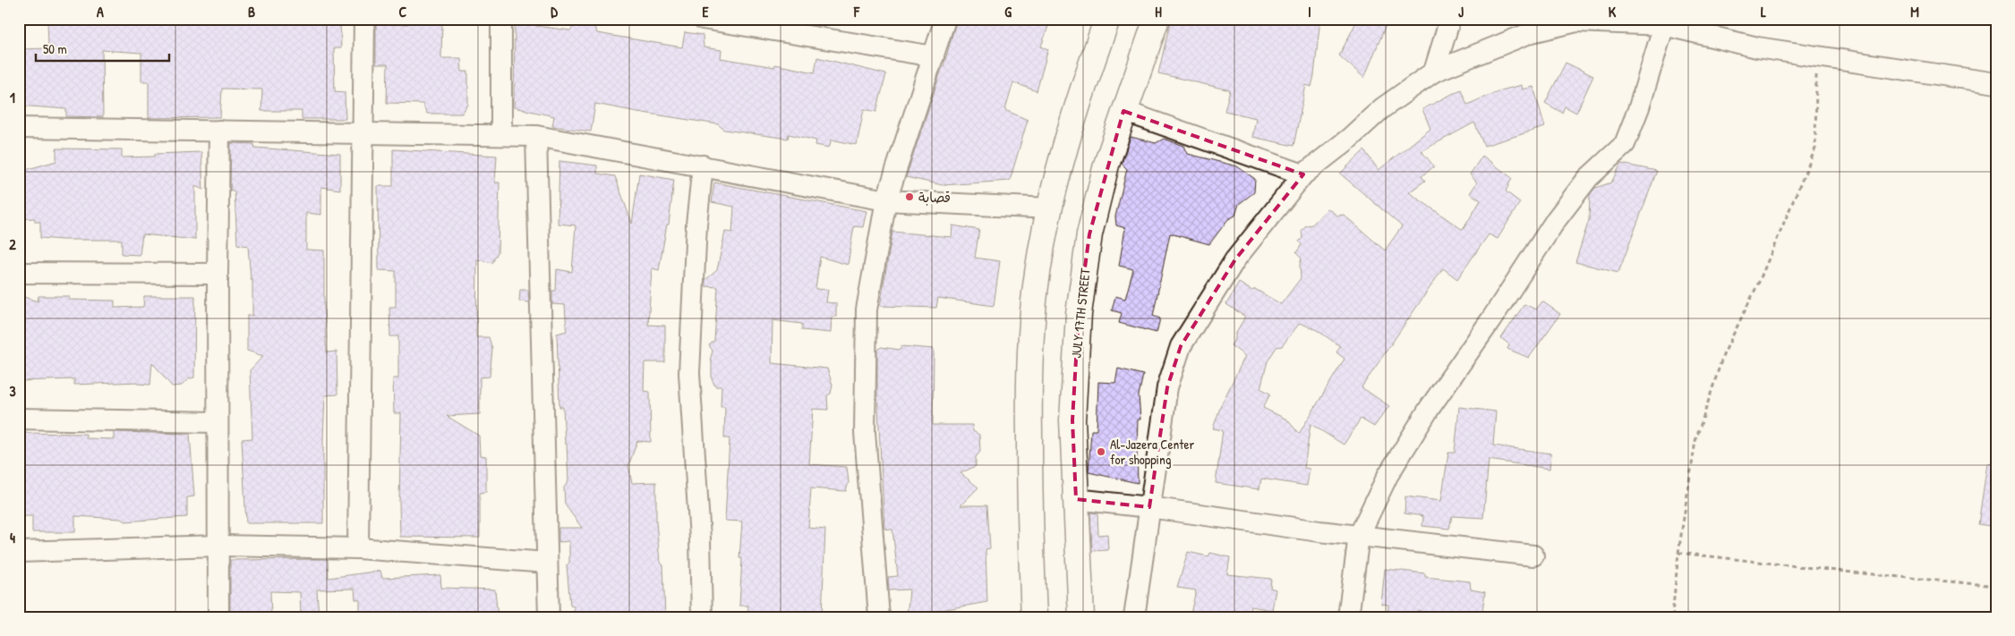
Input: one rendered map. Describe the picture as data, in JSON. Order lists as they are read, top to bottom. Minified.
{"streets":{"main road":["JULY 17TH STREET"]},"places":["قصابة","Al-Jazera Center for shopping"],"scale_bar":"50 m","grid":{"columns":["A","B","C","D","E","F","G","H","I","J","K","L","M"],"rows":["1","2","3","4"]}}
